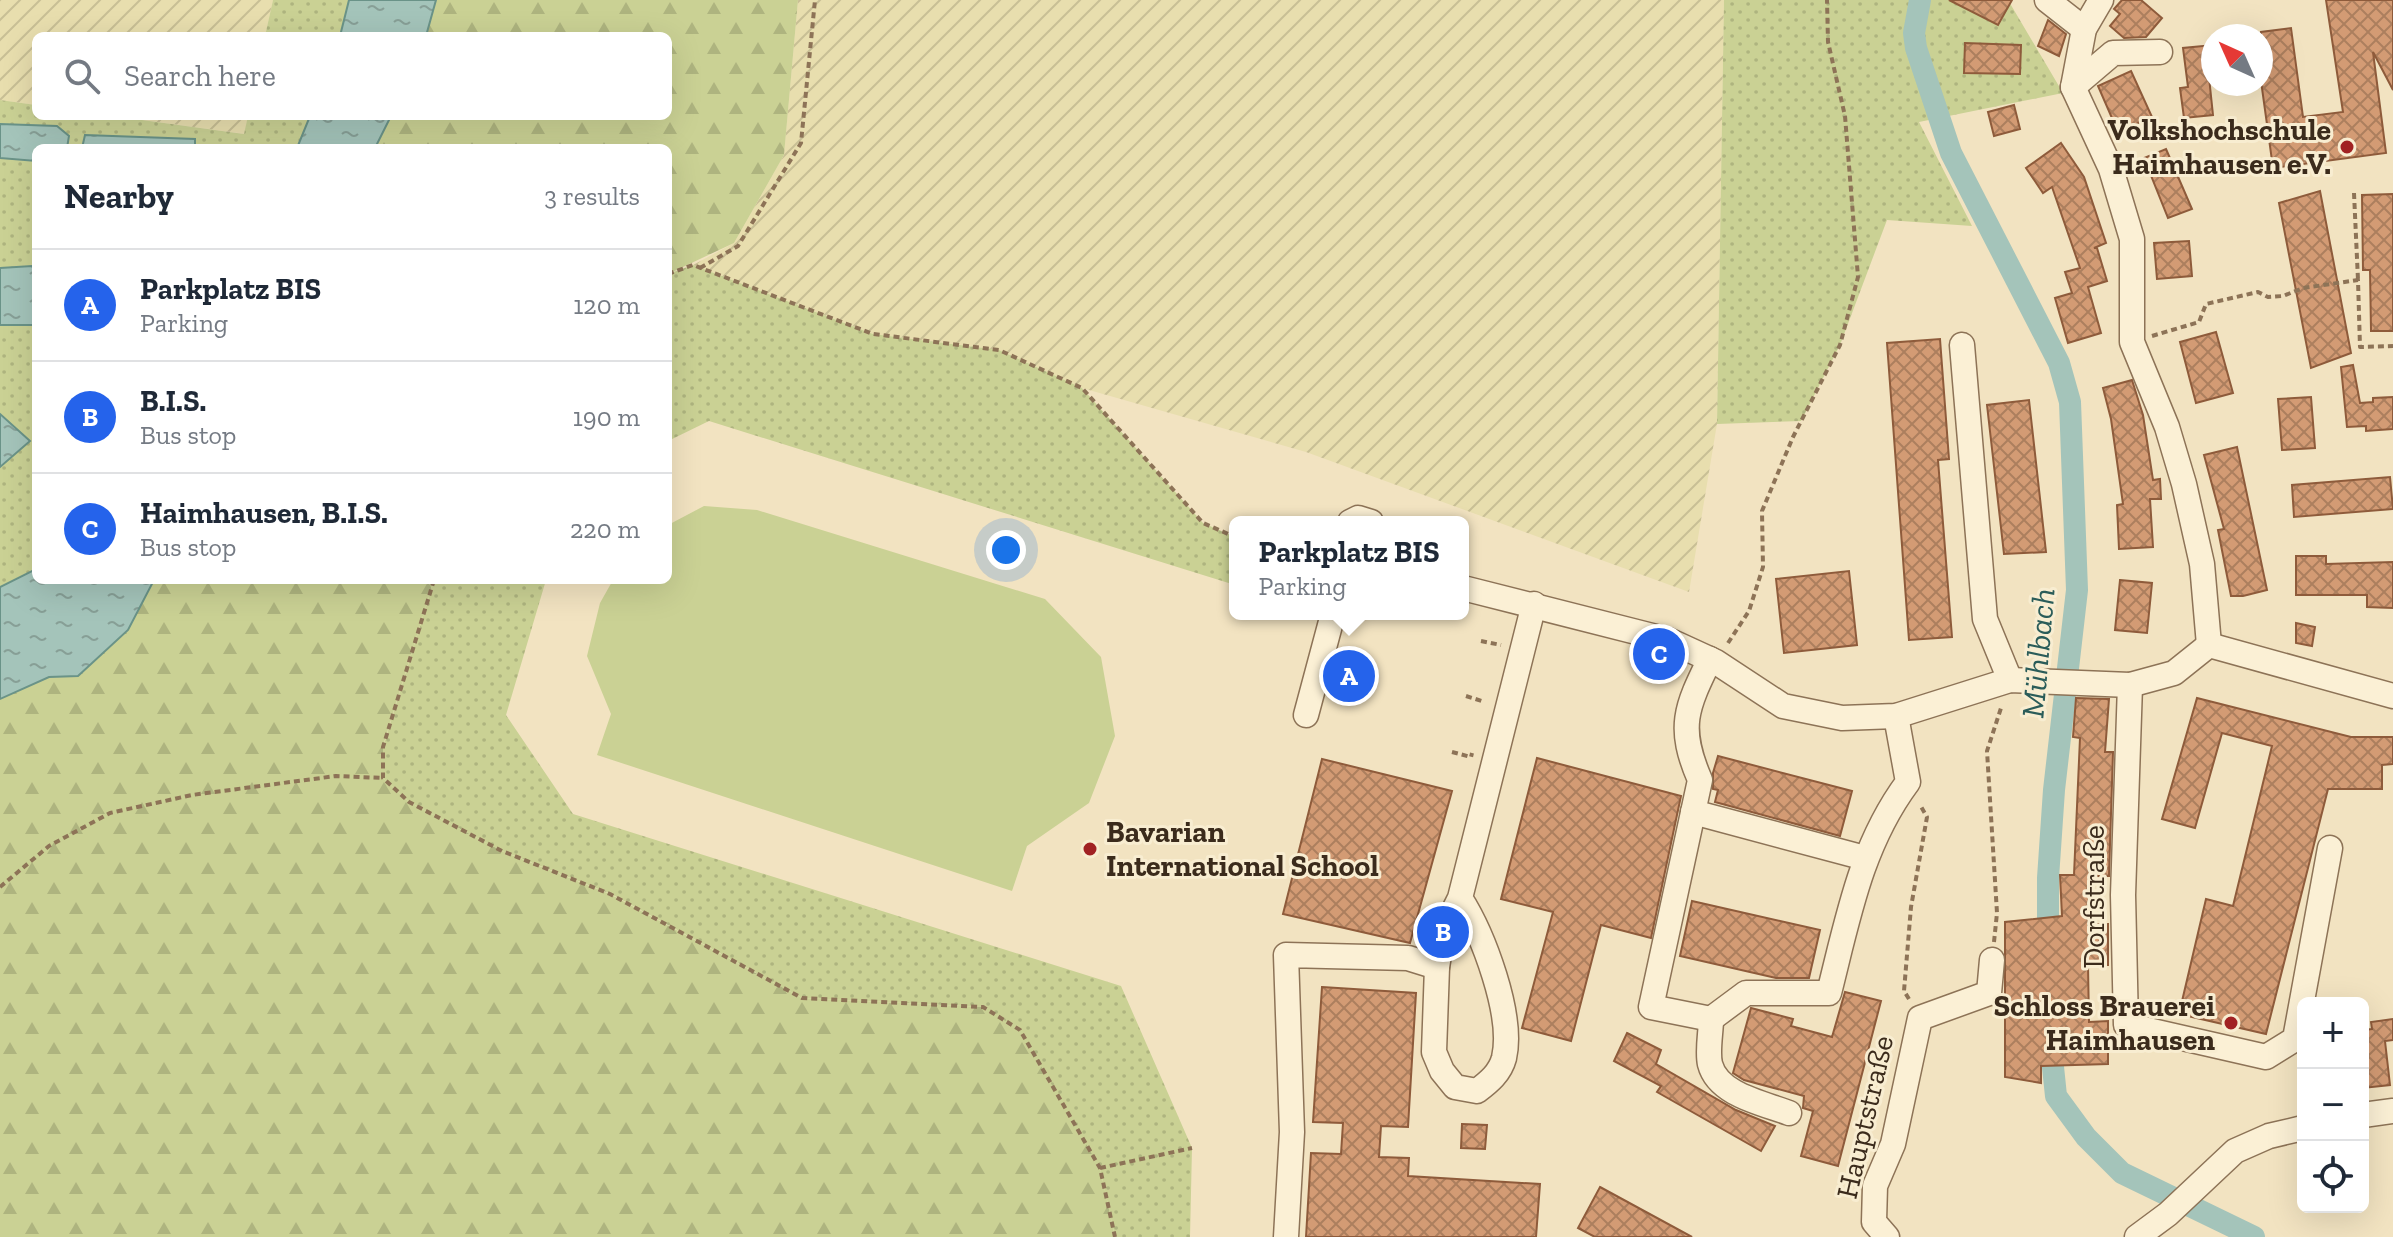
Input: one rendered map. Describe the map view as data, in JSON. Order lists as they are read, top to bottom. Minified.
{"streets":{"street":["Dorfstraße","Hauptstraße"]},"water":["Mühlbach"],"places":["Volkshochschule Haimhausen e.V.","Bavarian International School","Schloss Brauerei Haimhausen"],"north":"top left","page":{"search":"Search here","heading":["Nearby","3 results"],"list":[{"mark":"A","name":"Parkplatz BIS","note":"Parking","value":"120 m"},{"mark":"B","name":"B.I.S.","note":"Bus stop","value":"190 m"},{"mark":"C","name":"Haimhausen, B.I.S.","note":"Bus stop","value":"220 m"}],"popup":["Parkplatz BIS","Parking"],"pins":["C","A","B"],"map_buttons":["+","−"]}}
